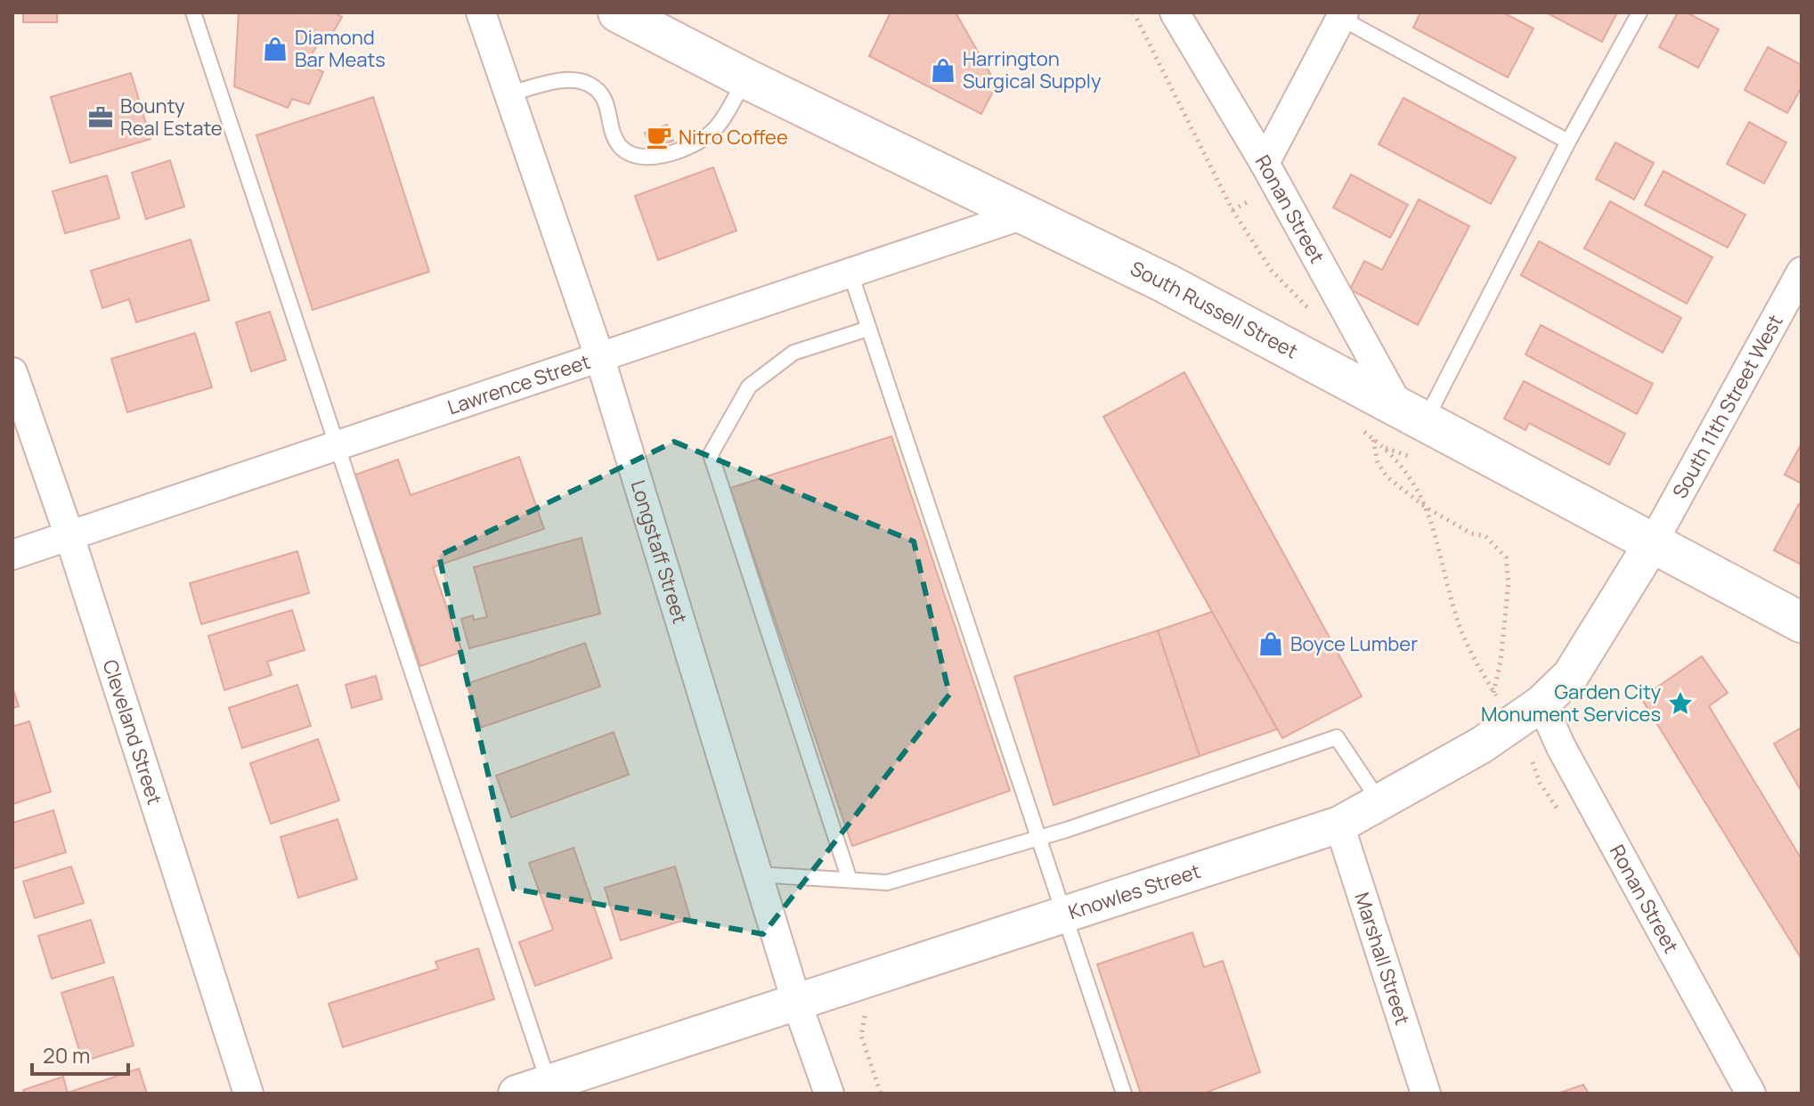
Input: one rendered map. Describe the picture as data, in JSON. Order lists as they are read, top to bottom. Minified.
{"streets":{"main road":["South Russell Street"],"street":["Ronan Street","Lawrence Street","South 11th Street West","Longstaff Street","Cleveland Street","Knowles Street","Marshall Street"]},"crossings":[["Ronan Street","South Russell Street"],["Ronan Street","Knowles Street"],["South Russell Street","Lawrence Street"],["South Russell Street","South 11th Street West"],["South Russell Street","Knowles Street"],["Lawrence Street","Longstaff Street"],["Lawrence Street","Cleveland Street"],["South 11th Street West","Knowles Street"],["Longstaff Street","Knowles Street"],["Knowles Street","Marshall Street"]],"places":{"shop":["Diamond Bar Meats","Harrington Surgical Supply","Boyce Lumber"],"office":["Bounty Real Estate"],"cafe":["Nitro Coffee"],"place":["Garden City Monument Services"]},"scale_bar":"20 m"}
